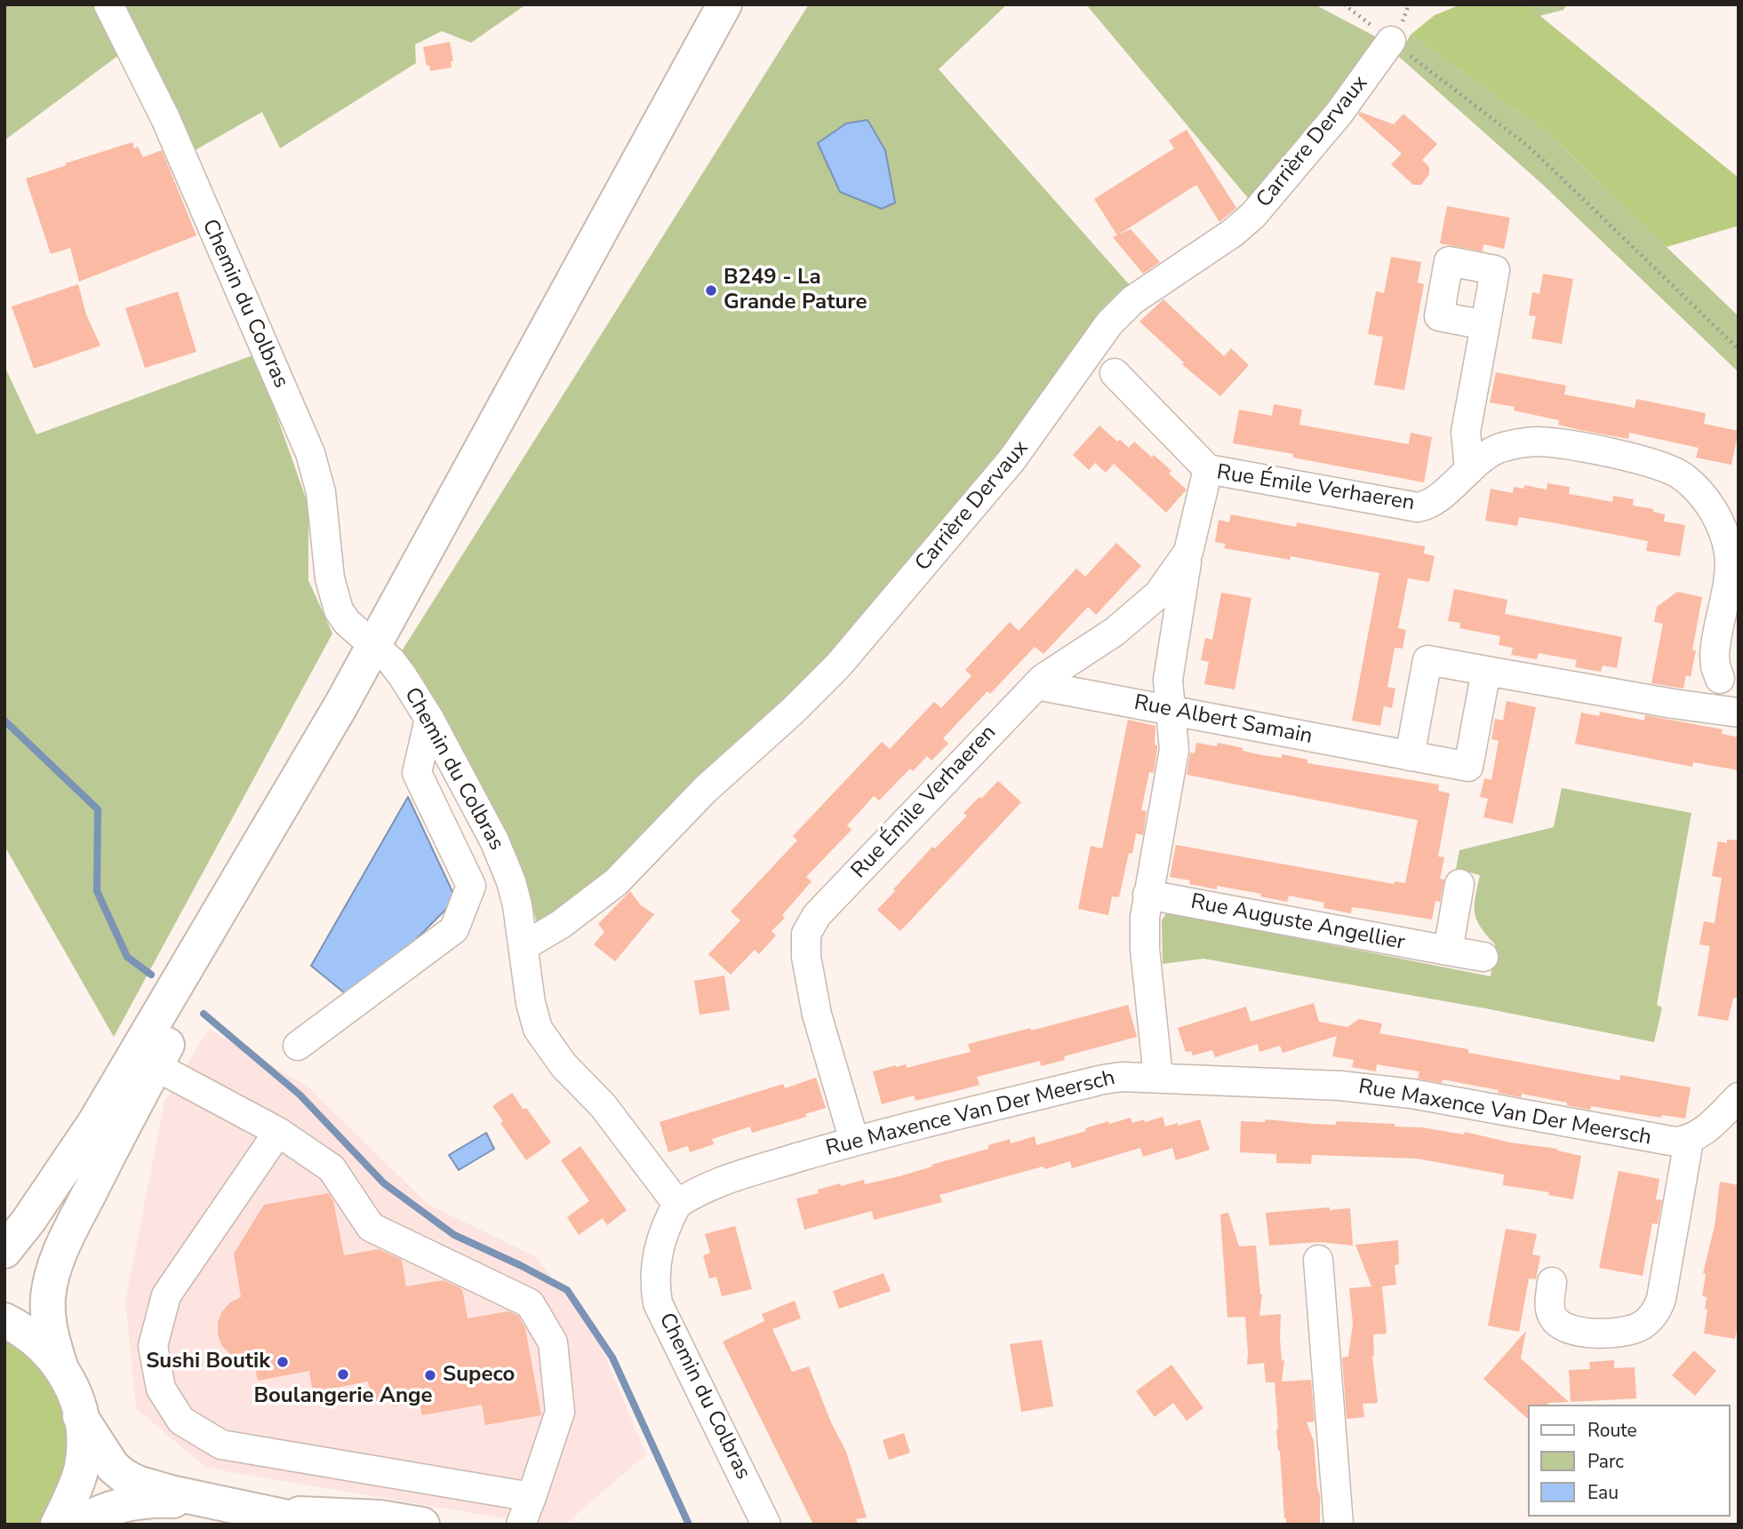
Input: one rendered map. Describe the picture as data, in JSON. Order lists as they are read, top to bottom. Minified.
{"streets":{"street":["Carrière Dervaux","Chemin du Colbras","Rue Émile Verhaeren","Rue Albert Samain","Rue Auguste Angellier","Rue Maxence Van Der Meersch"]},"crossings":[["Carrière Dervaux","Chemin du Colbras"],["Chemin du Colbras","Rue Maxence Van Der Meersch"],["Rue Émile Verhaeren","Rue Albert Samain"],["Rue Émile Verhaeren","Rue Maxence Van Der Meersch"]],"places":["B249 - La Grande Pature","Sushi Boutik","Boulangerie Ange","Supeco"],"legend":["Route","Parc","Eau"]}
